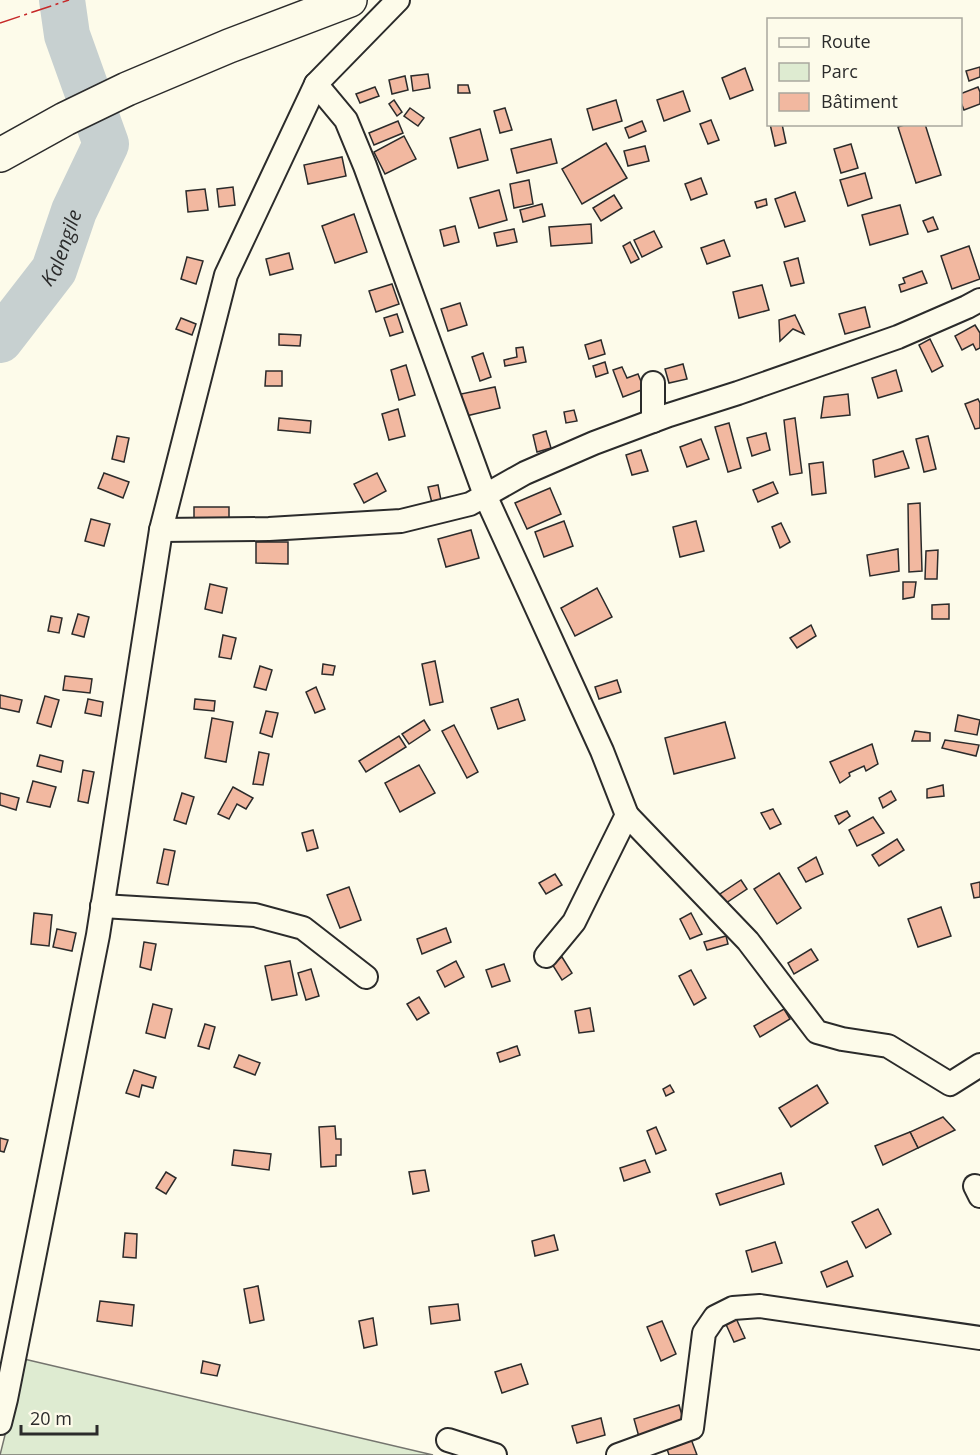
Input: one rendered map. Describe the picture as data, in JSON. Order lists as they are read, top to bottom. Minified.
{"water":["Kalengile"],"legend":["Route","Parc","Bâtiment"],"scale_bar":"20 m"}
